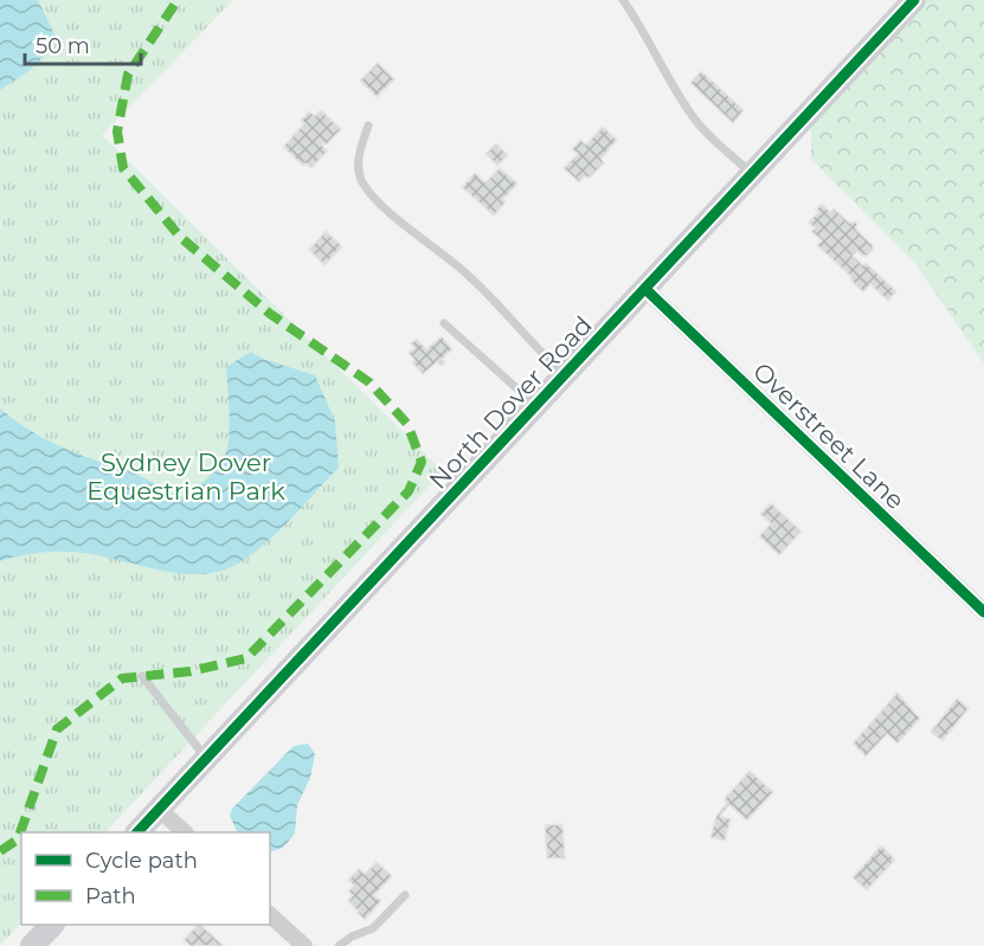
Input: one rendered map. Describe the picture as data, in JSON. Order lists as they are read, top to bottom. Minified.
{"streets":{"street":["North Dover Road","Overstreet Lane"]},"crossings":[["North Dover Road","Overstreet Lane"]],"parks":["Sydney Dover Equestrian Park"],"legend":["Cycle path","Path"],"scale_bar":"50 m"}
